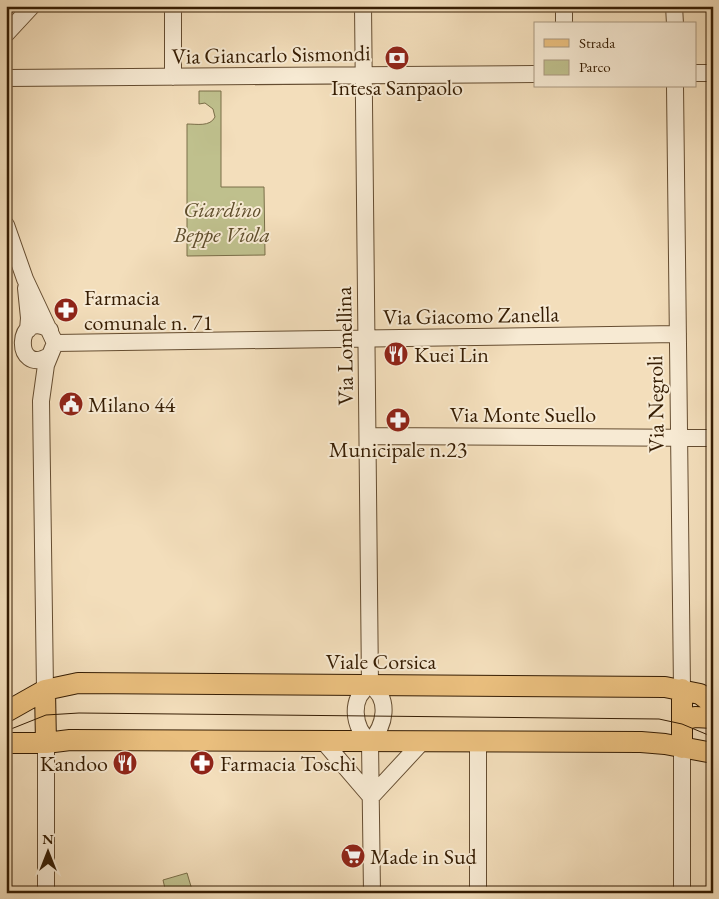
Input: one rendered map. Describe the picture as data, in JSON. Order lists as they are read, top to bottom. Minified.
{"streets":{"main road":["Via Negroli","Viale Corsica"],"street":["Via Giancarlo Sismondi","Via Giacomo Zanella","Via Lomellina","Via Monte Suello"]},"crossings":[["Via Giancarlo Sismondi","Via Lomellina"],["Via Giacomo Zanella","Via Lomellina"],["Via Giacomo Zanella","Via Negroli"],["Via Lomellina","Via Monte Suello"],["Via Lomellina","Viale Corsica"],["Via Negroli","Via Monte Suello"],["Via Negroli","Viale Corsica"]],"parks":["Giardino Beppe Viola"],"places":{"bank":["Intesa Sanpaolo"],"pharmacy":["Farmacia comunale n. 71","Municipale n.23","Farmacia Toschi"],"restaurant":["Kuei Lin","Kandoo"],"public building":["Milano 44"],"supermarket":["Made in Sud"]},"legend":["Strada","Parco"],"north":"top"}
